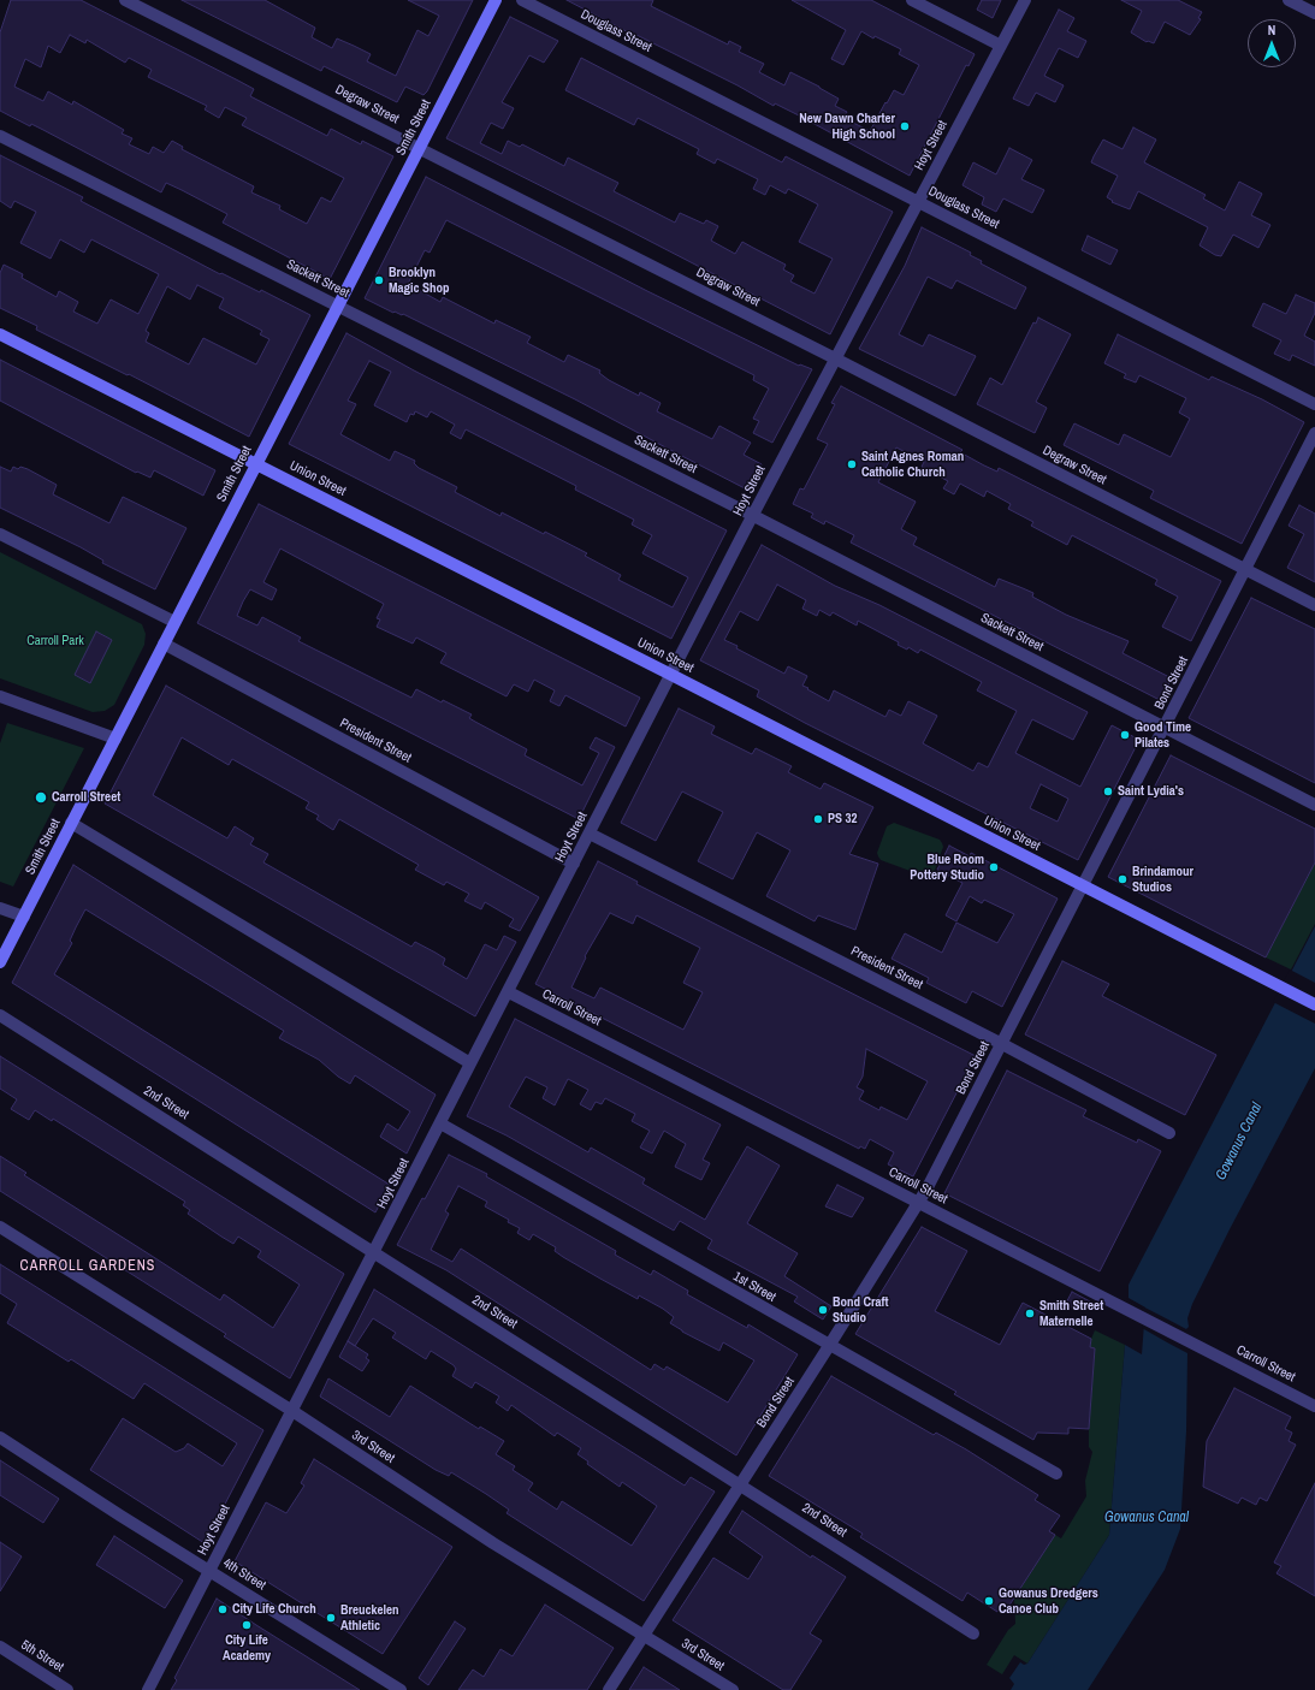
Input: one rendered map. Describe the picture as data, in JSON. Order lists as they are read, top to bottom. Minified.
{"streets":{"street":["Douglass Street","Degraw Street","Smith Street","Hoyt Street","Sackett Street","Union Street","Bond Street","President Street","Carroll Street","2nd Street","1st Street","3rd Street","4th Street","5th Street"]},"crossings":[["Douglass Street","Hoyt Street"],["Degraw Street","Smith Street"],["Degraw Street","Hoyt Street"],["Degraw Street","Bond Street"],["Smith Street","Sackett Street"],["Smith Street","Union Street"],["Smith Street","President Street"],["Hoyt Street","Sackett Street"],["Hoyt Street","Union Street"],["Hoyt Street","President Street"],["Hoyt Street","Carroll Street"],["Hoyt Street","2nd Street"],["Hoyt Street","1st Street"],["Hoyt Street","3rd Street"],["Hoyt Street","4th Street"],["Sackett Street","Bond Street"],["Union Street","Bond Street"],["Bond Street","President Street"],["Bond Street","Carroll Street"],["Bond Street","2nd Street"],["Bond Street","1st Street"],["Bond Street","3rd Street"]],"districts":["CARROLL GARDENS"],"water":["Gowanus Canal"],"parks":["Carroll Park"],"places":["New Dawn Charter High School","Brooklyn Magic Shop","Saint Agnes Roman Catholic Church","Good Time Pilates","Saint Lydia's","Carroll Street","PS 32","Blue Room Pottery Studio","Brindamour Studios","Bond Craft Studio","Smith Street Maternelle","Gowanus Dredgers Canoe Club","City Life Church","Breuckelen Athletic","City Life Academy"],"north":"top"}
